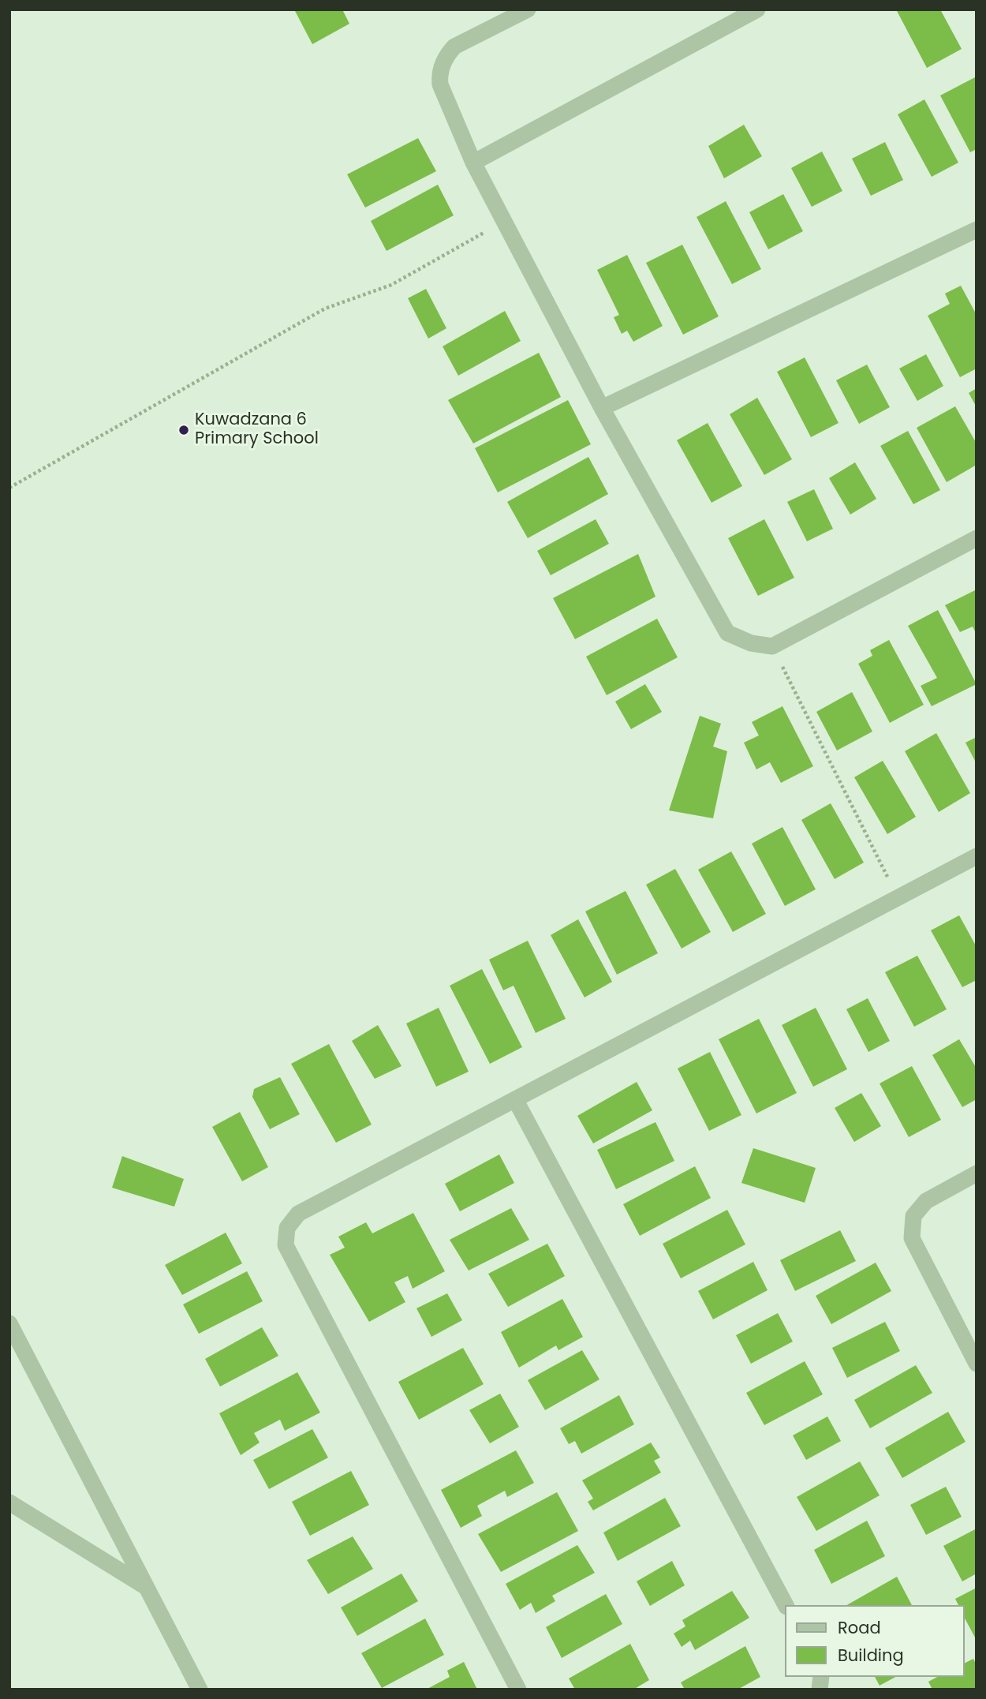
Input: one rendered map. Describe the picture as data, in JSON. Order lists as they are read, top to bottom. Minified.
{"places":["Kuwadzana 6 Primary School"],"legend":["Road","Building"]}
